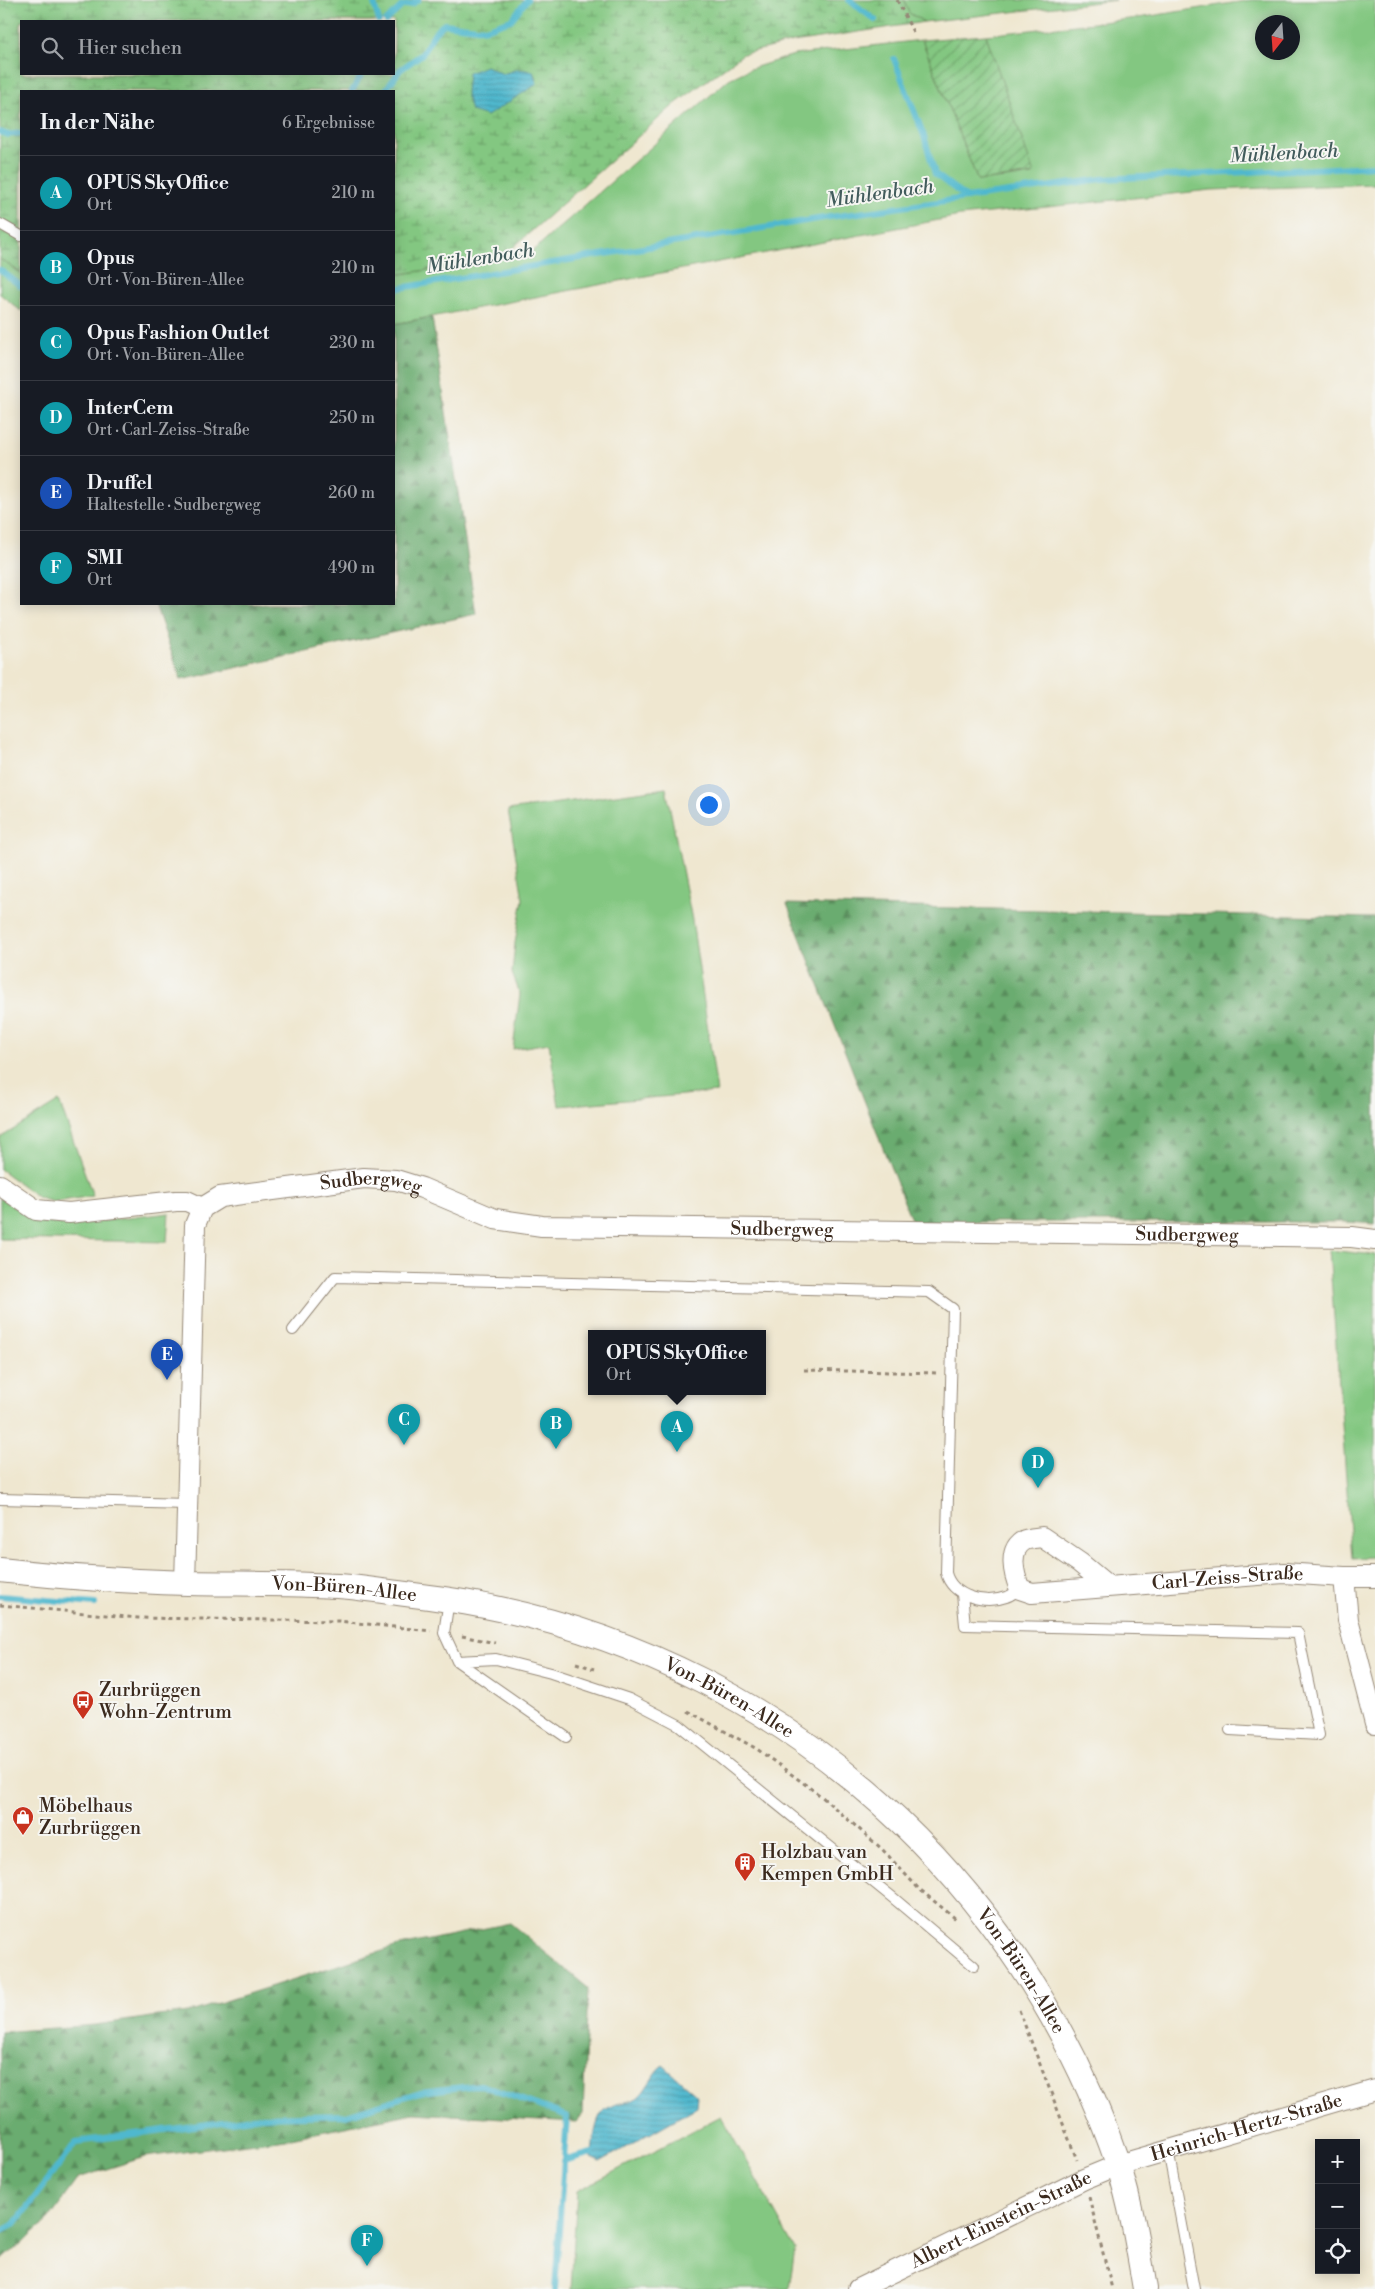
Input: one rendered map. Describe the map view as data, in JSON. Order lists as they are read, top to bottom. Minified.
{"streets":{"street":["Sudbergweg","Carl-Zeiss-Straße","Von-Büren-Allee","Heinrich-Hertz-Straße","Albert-Einstein-Straße"]},"crossings":[["Von-Büren-Allee","Heinrich-Hertz-Straße"],["Von-Büren-Allee","Albert-Einstein-Straße"],["Heinrich-Hertz-Straße","Albert-Einstein-Straße"]],"water":["Mühlenbach"],"places":{"bus stop":["Zurbrüggen Wohn-Zentrum"],"shop":["Möbelhaus Zurbrüggen"],"building":["Holzbau van Kempen GmbH"]},"north":"bottom","page":{"search":"Hier suchen","heading":["In der Nähe","6 Ergebnisse"],"list":[{"mark":"A","name":"OPUS SkyOffice","note":"Ort","value":"210 m"},{"mark":"B","name":"Opus","note":"Ort · Von-Büren-Allee","value":"210 m"},{"mark":"C","name":"Opus Fashion Outlet","note":"Ort · Von-Büren-Allee","value":"230 m"},{"mark":"D","name":"InterCem","note":"Ort · Carl-Zeiss-Straße","value":"250 m"},{"mark":"E","name":"Druffel","note":"Haltestelle · Sudbergweg","value":"260 m"},{"mark":"F","name":"SMI","note":"Ort","value":"490 m"}],"popup":["OPUS SkyOffice","Ort"],"pins":["E","C","B","A","D","F"],"map_buttons":["+","−"]}}
